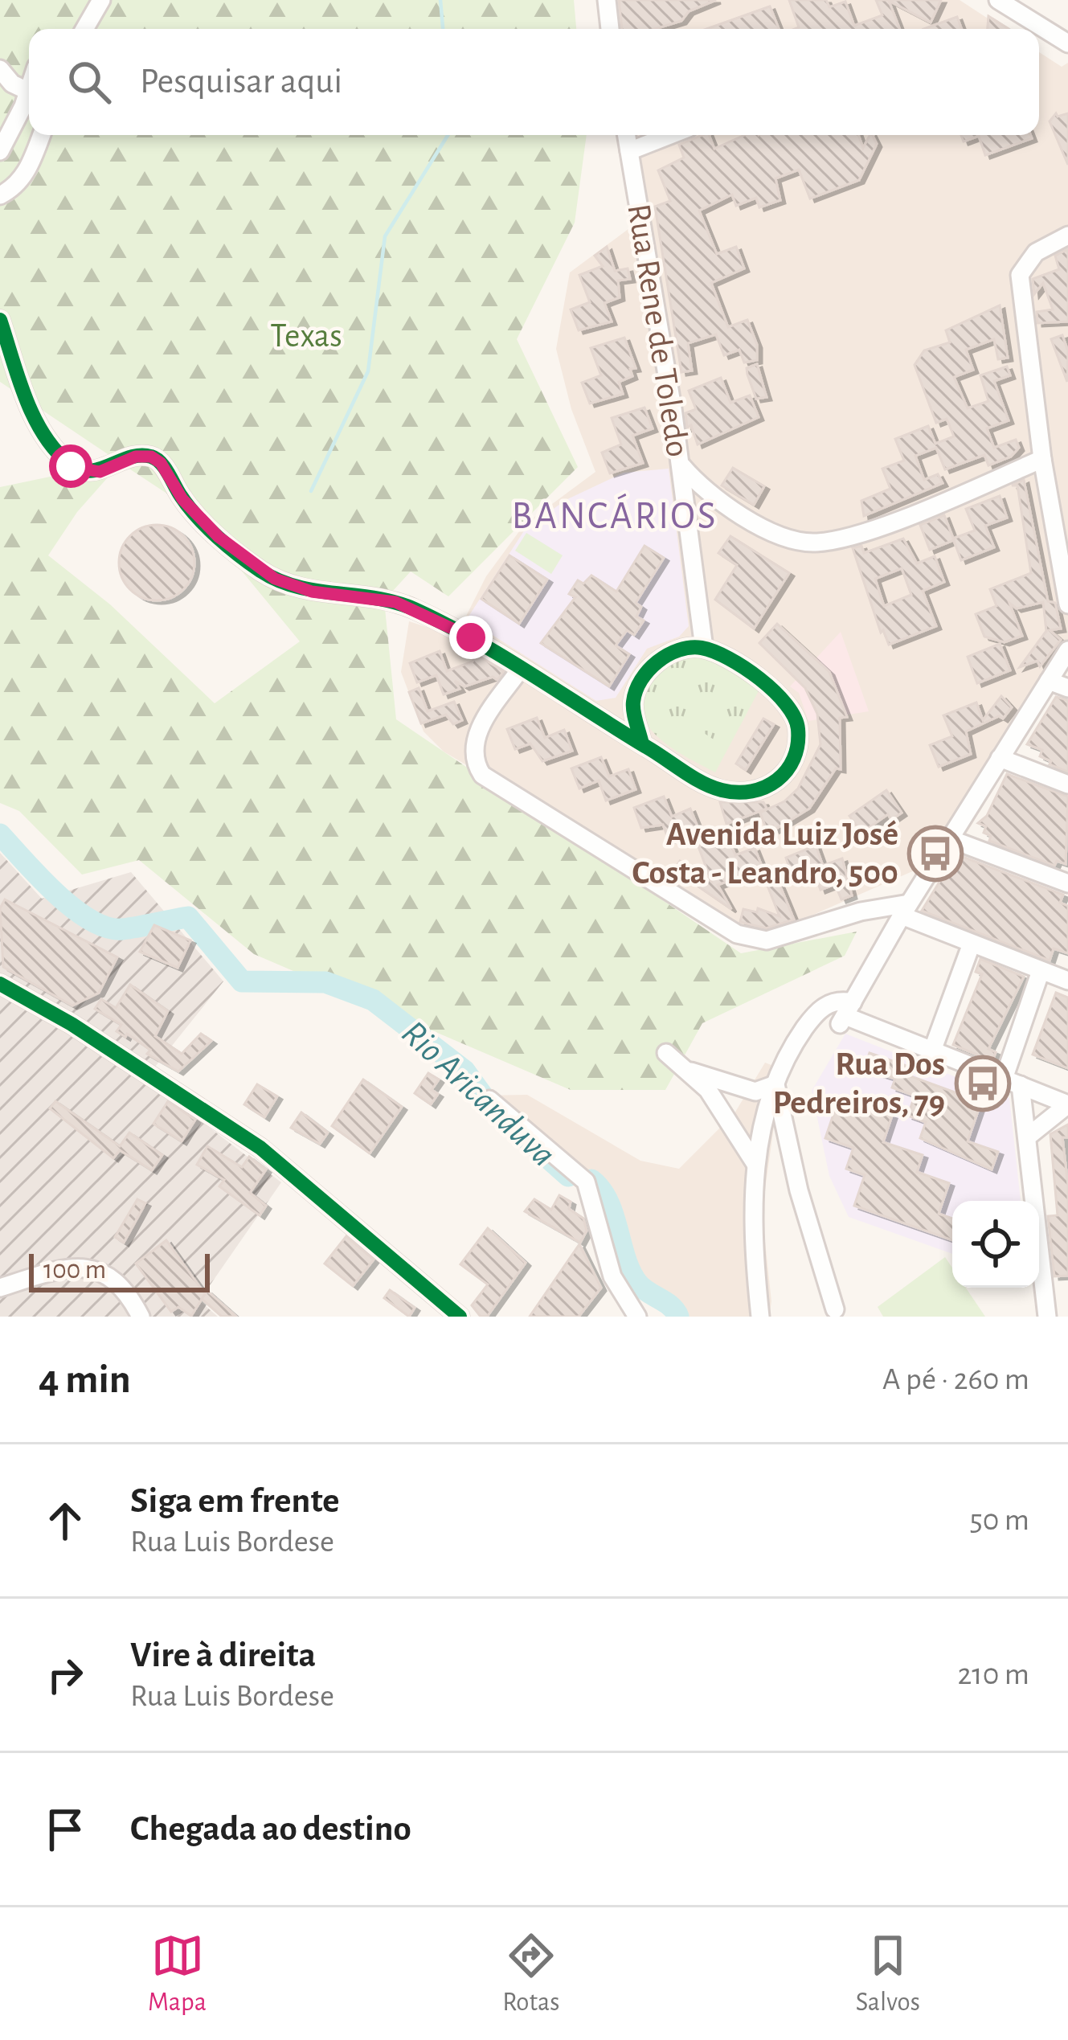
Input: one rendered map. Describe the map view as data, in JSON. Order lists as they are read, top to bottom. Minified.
{"streets":{"street":["Rua Rene de Toledo"]},"districts":["BANCÁRIOS"],"water":["Rio Aricanduva"],"parks":["Texas"],"places":{"bus stop":["Avenida Luiz José Costa - Leandro, 500","Rua Dos Pedreiros, 79"]},"scale_bar":"100 m","page":{"search":"Pesquisar aqui","scale":"100 m","heading":["4 min","A pé · 260 m"],"list":[["Siga em frente","Rua Luis Bordese","50 m"],["Vire à direita","Rua Luis Bordese","210 m"],"Chegada ao destino"],"nav":["Mapa","Rotas","Salvos"]}}
